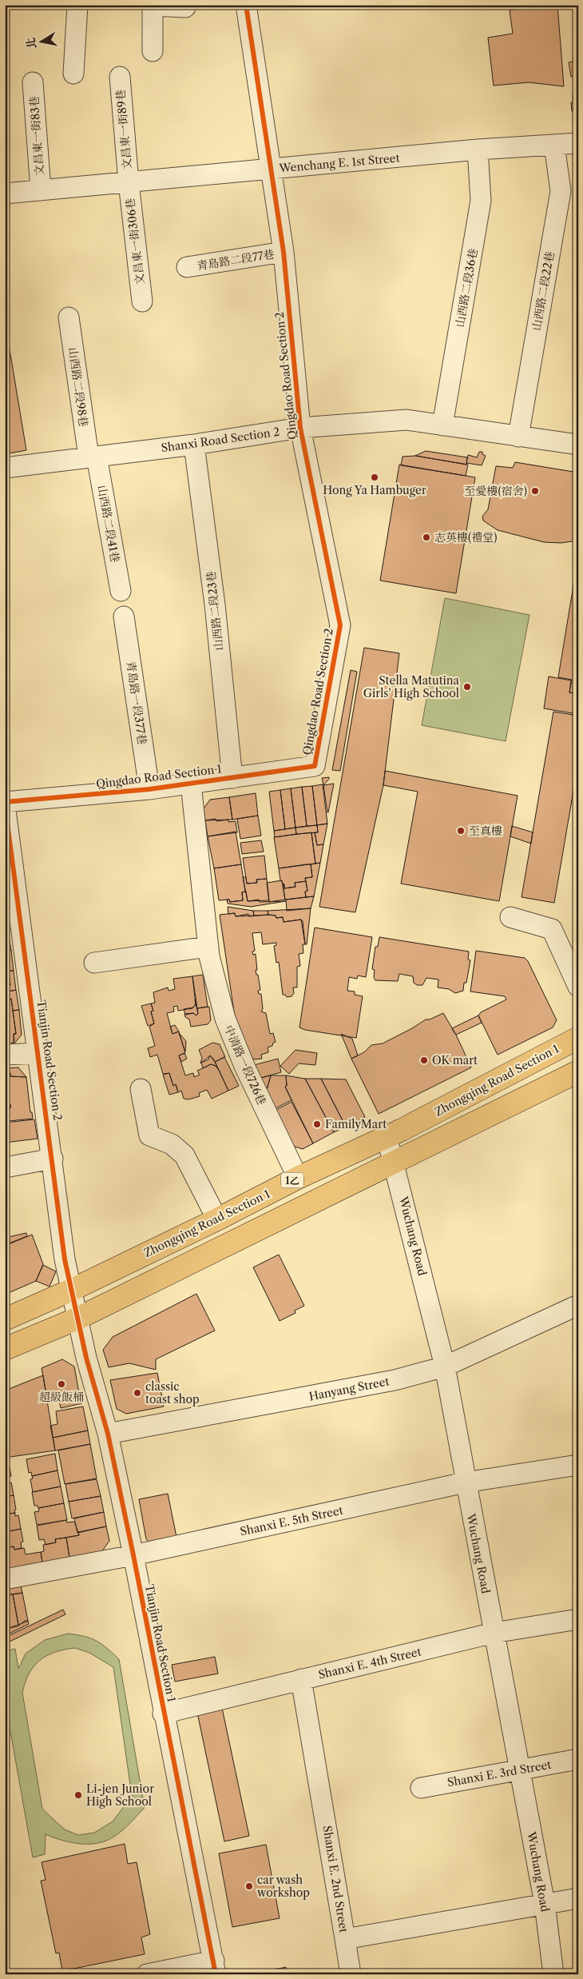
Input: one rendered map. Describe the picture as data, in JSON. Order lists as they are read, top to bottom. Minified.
{"streets":{"main road":["Zhongqing Road Section 1","1乙"],"street":["文昌東一街89巷","文昌東一街83巷","Wenchang E. 1st Street","文昌東一街306巷","青島路二段77巷","山西路二段36巷","山西路二段22巷","Qingdao Road Section 2","山西路二段98巷","Shanxi Road Section 2","山西路二段41巷","山西路二段23巷","青島路一段377巷","Qingdao Road Section 1","Tianjin Road Section 2","中清路一段726巷","Wuchang Road","Hanyang Street","Shanxi E. 5th Street","Tianjin Road Section 1","Shanxi E. 4th Street","Shanxi E. 3rd Street","Shanxi E. 2nd Street"]},"crossings":[["文昌東一街89巷","Wenchang E. 1st Street"],["文昌東一街89巷","文昌東一街306巷"],["文昌東一街83巷","Wenchang E. 1st Street"],["Wenchang E. 1st Street","文昌東一街306巷"],["Wenchang E. 1st Street","山西路二段36巷"],["Wenchang E. 1st Street","山西路二段22巷"],["Wenchang E. 1st Street","Qingdao Road Section 2"],["青島路二段77巷","Qingdao Road Section 2"],["山西路二段36巷","Shanxi Road Section 2"],["山西路二段22巷","Shanxi Road Section 2"],["Qingdao Road Section 2","Shanxi Road Section 2"],["Qingdao Road Section 2","Qingdao Road Section 1"],["山西路二段98巷","Shanxi Road Section 2"],["山西路二段98巷","山西路二段41巷"],["Shanxi Road Section 2","山西路二段41巷"],["Shanxi Road Section 2","山西路二段23巷"],["山西路二段23巷","Qingdao Road Section 1"],["青島路一段377巷","Qingdao Road Section 1"],["Qingdao Road Section 1","Tianjin Road Section 2"],["Qingdao Road Section 1","中清路一段726巷"],["Tianjin Road Section 2","Zhongqing Road Section 1"],["Tianjin Road Section 2","Tianjin Road Section 1"],["中清路一段726巷","Zhongqing Road Section 1"],["Zhongqing Road Section 1","Wuchang Road"],["Wuchang Road","Hanyang Street"],["Wuchang Road","Shanxi E. 5th Street"],["Wuchang Road","Shanxi E. 4th Street"],["Wuchang Road","Shanxi E. 3rd Street"],["Wuchang Road","Shanxi E. 2nd Street"],["Hanyang Street","Tianjin Road Section 1"],["Shanxi E. 5th Street","Tianjin Road Section 1"],["Tianjin Road Section 1","Shanxi E. 4th Street"],["Shanxi E. 4th Street","Shanxi E. 2nd Street"]],"places":["Hong Ya Hambuger","至愛樓(宿舍)","志英樓(禮堂)","Stella Matutina Girls' High School","至真樓","OK mart","FamilyMart","超級飯桶","classic toast shop","Li-jen Junior High School","car wash workshop"],"north":"left"}
